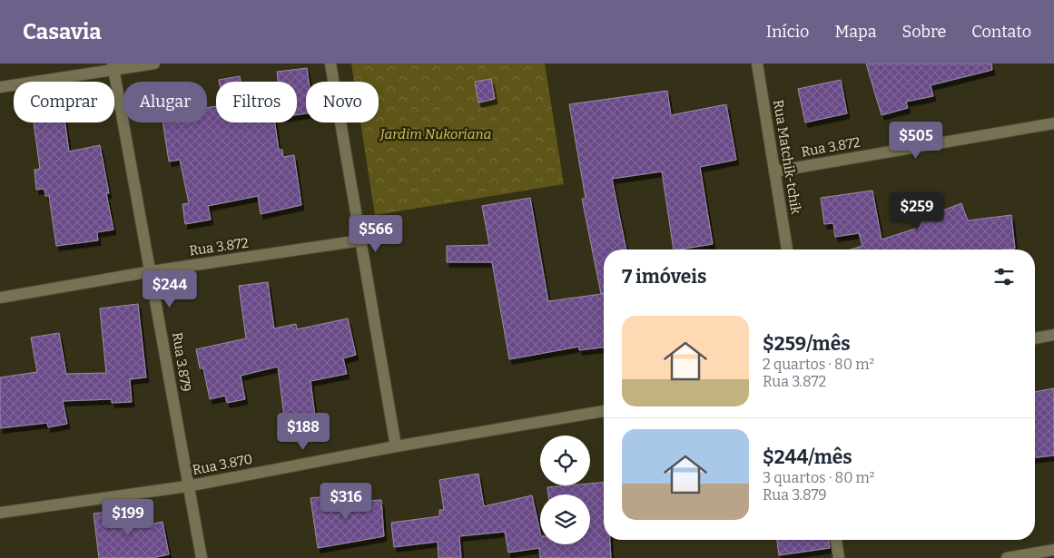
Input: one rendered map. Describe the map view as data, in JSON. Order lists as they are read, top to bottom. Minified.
{"streets":{"street":["Rua 3.872","Rua Matchik-tchik","Rua 3.879","Rua 3.870"]},"crossings":[["Rua 3.872","Rua Matchik-tchik"],["Rua 3.872","Rua 3.879"],["Rua 3.879","Rua 3.870"]],"parks":["Jardim Nukoriana"],"page":{"header":"Casavia","nav":["Início","Mapa","Sobre","Contato"],"chip":["Comprar","Alugar","Filtros","Novo"],"price":["$505","$259","$566","$244","$188","$316","$199"],"heading":"7 imóveis","list":[{"name":"$259/mês","note":"2 quartos · 80 m² · Rua 3.872"},{"name":"$244/mês","note":"3 quartos · 80 m² · Rua 3.879"}]}}
